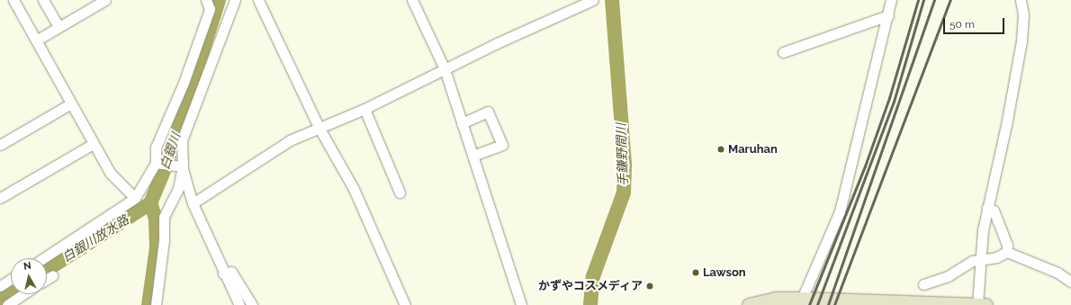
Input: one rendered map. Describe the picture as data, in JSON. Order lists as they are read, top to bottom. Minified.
{"water":["白銀川","手鎌野間川","白銀川放水路"],"places":["Maruhan","Lawson","かずやコスメディア"],"scale_bar":"50 m","north":"top"}
